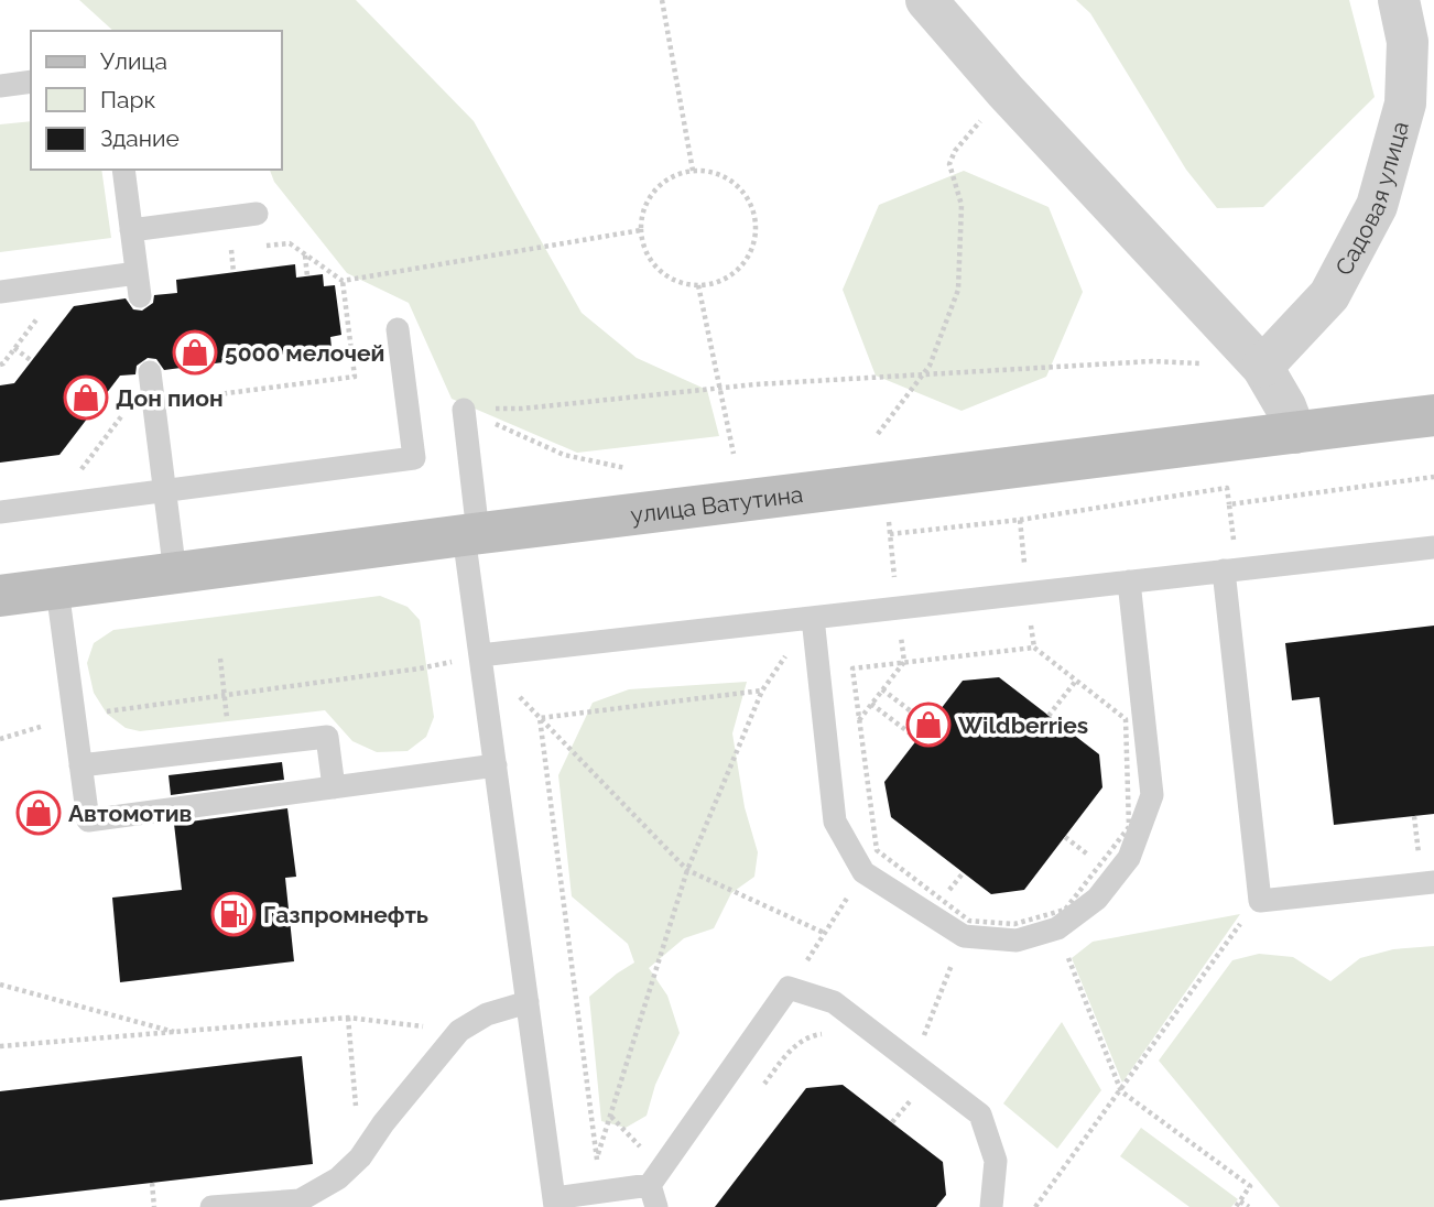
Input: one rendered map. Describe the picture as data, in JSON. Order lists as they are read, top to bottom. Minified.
{"streets":{"main road":["улица Ватутина"],"street":["Садовая улица"]},"places":{"shop":["5000 мелочей","Дон пион","Wildberries","Автомотив"],"fuel station":["Газпромнефть"]},"legend":["Улица","Парк","Здание"]}
